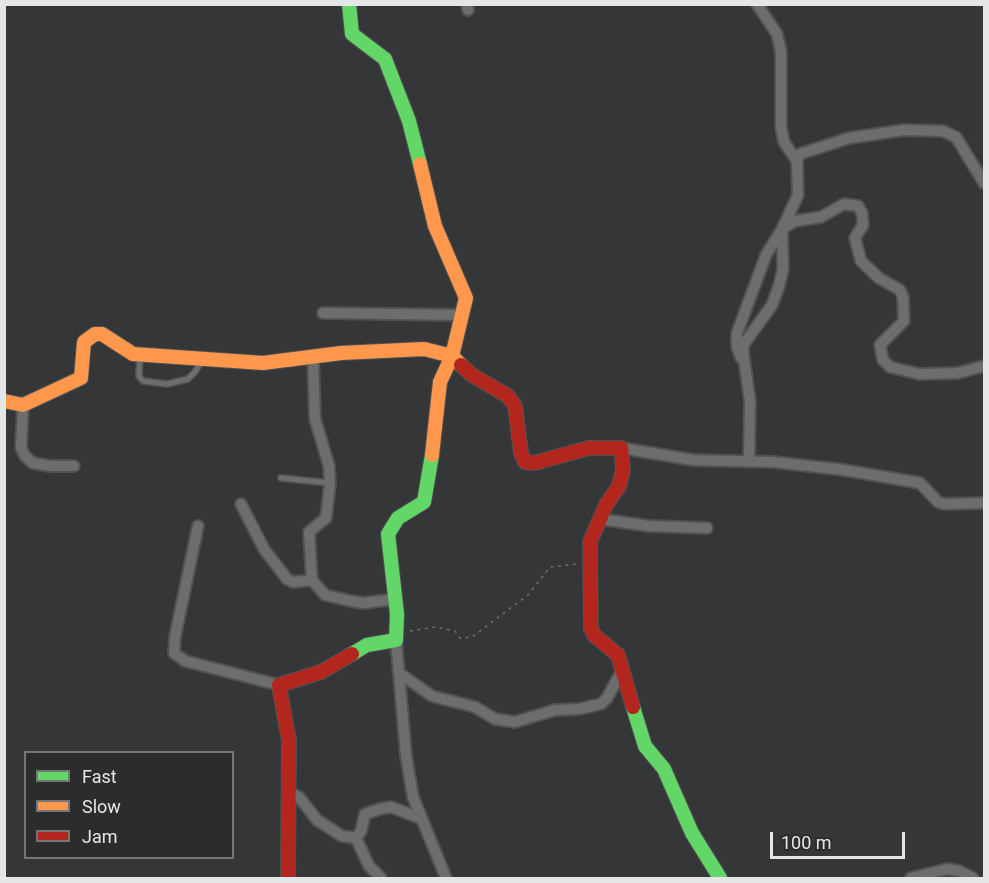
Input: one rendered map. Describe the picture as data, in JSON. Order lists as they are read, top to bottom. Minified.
{"legend":["Fast","Slow","Jam"],"scale_bar":"100 m"}
